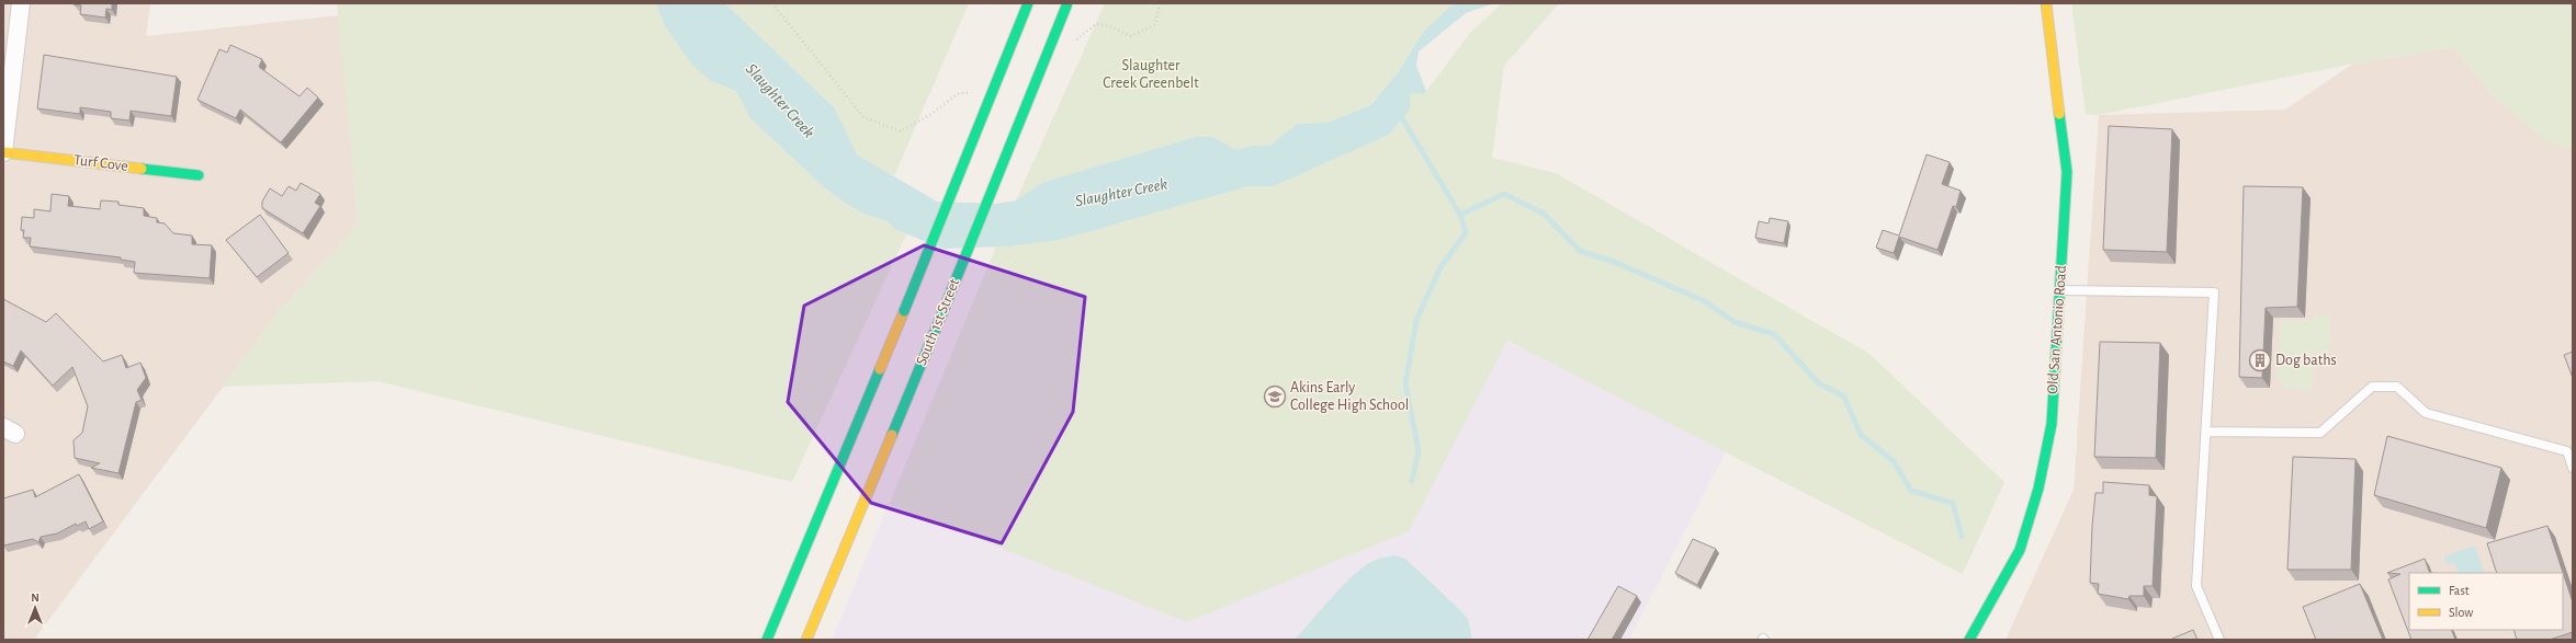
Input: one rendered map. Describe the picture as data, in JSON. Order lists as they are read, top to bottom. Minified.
{"streets":{"main road":["Turf Cove","South 1st Street","Old San Antonio Road"]},"water":["Slaughter Creek"],"parks":["Slaughter Creek Greenbelt"],"places":{"building":["Dog baths"],"school or university":["Akins Early College High School"]},"legend":["Fast","Slow"],"north":"top"}
